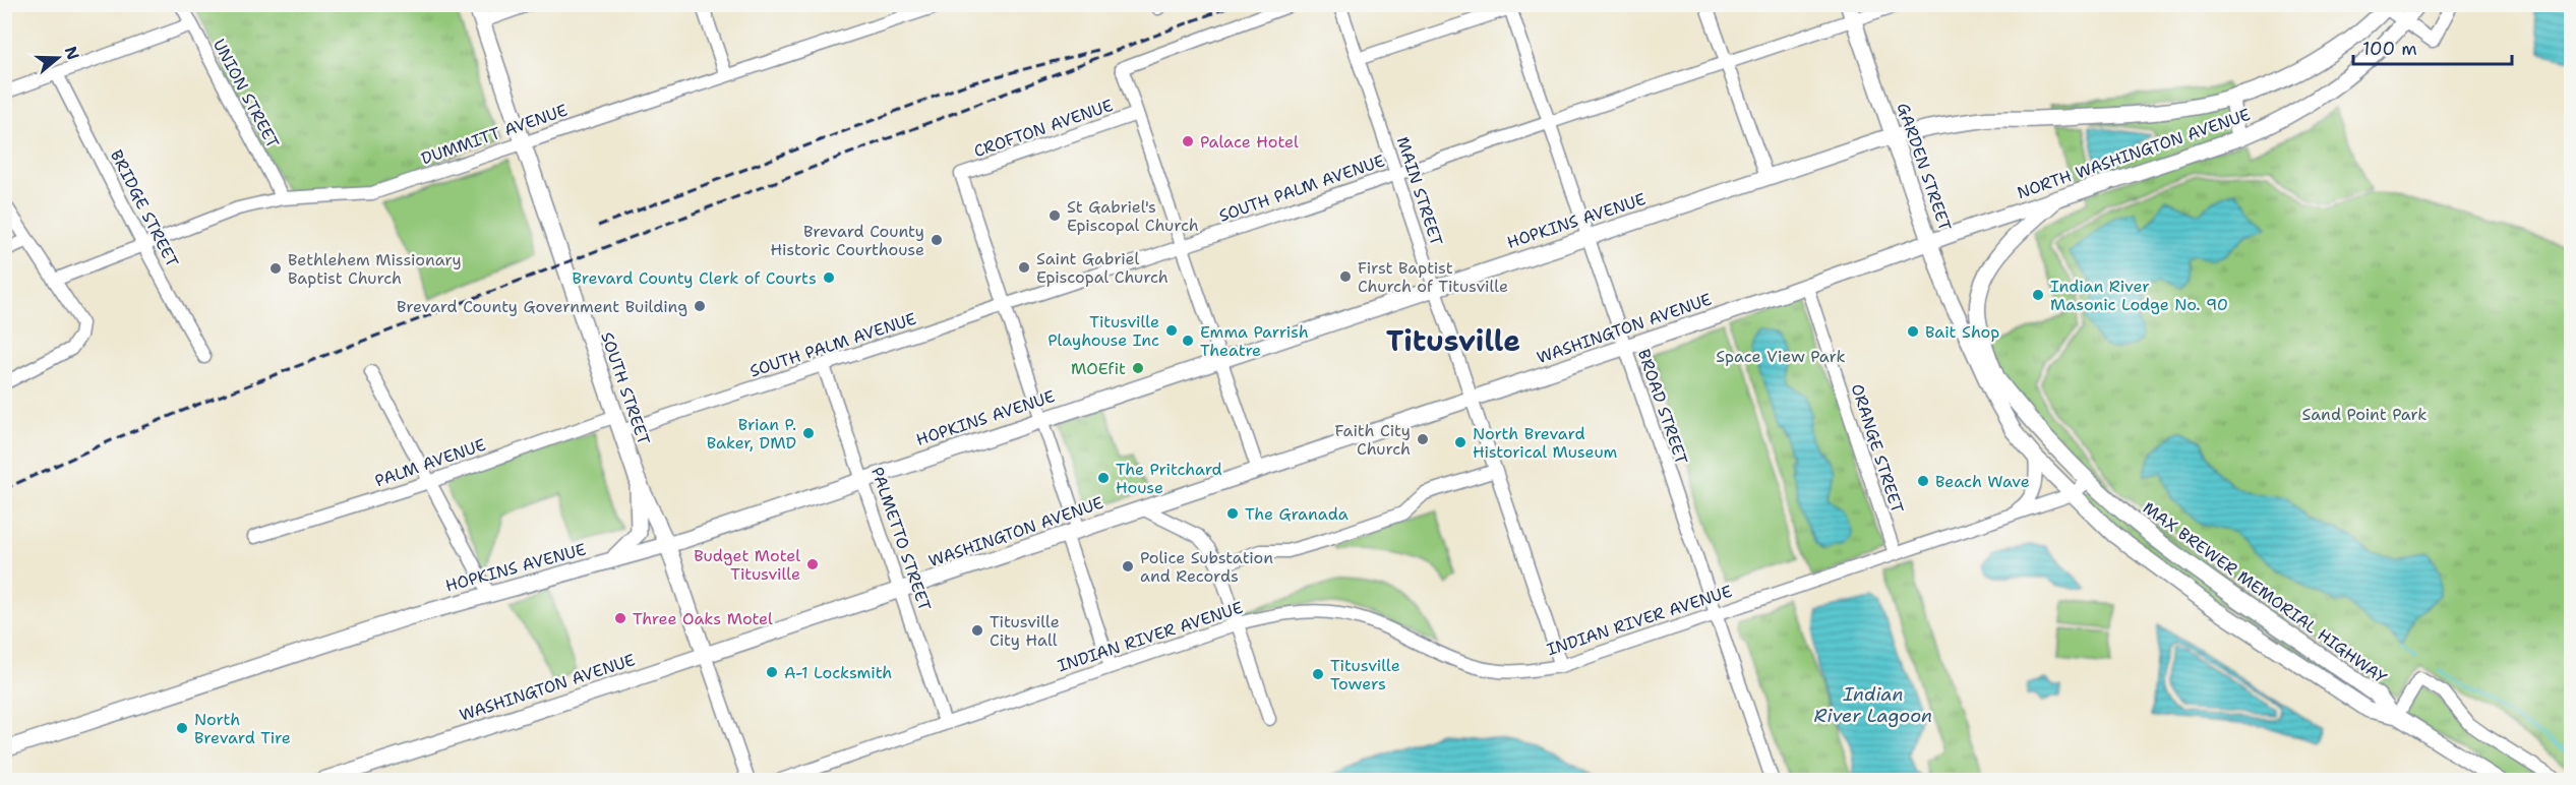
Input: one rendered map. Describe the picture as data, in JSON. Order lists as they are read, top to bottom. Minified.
{"streets":{"main road":["NORTH WASHINGTON AVENUE","GARDEN STREET","HOPKINS AVENUE","WASHINGTON AVENUE","SOUTH STREET","MAX BREWER MEMORIAL HIGHWAY"],"street":["UNION STREET","CROFTON AVENUE","DUMMITT AVENUE","SOUTH PALM AVENUE","MAIN STREET","BRIDGE STREET","BROAD STREET","ORANGE STREET","PALM AVENUE","PALMETTO STREET","INDIAN RIVER AVENUE"]},"crossings":[["UNION STREET","DUMMITT AVENUE"],["CROFTON AVENUE","SOUTH PALM AVENUE"],["DUMMITT AVENUE","BRIDGE STREET"],["DUMMITT AVENUE","SOUTH STREET"],["NORTH WASHINGTON AVENUE","GARDEN STREET"],["NORTH WASHINGTON AVENUE","HOPKINS AVENUE"],["NORTH WASHINGTON AVENUE","WASHINGTON AVENUE"],["GARDEN STREET","SOUTH PALM AVENUE"],["GARDEN STREET","HOPKINS AVENUE"],["GARDEN STREET","WASHINGTON AVENUE"],["GARDEN STREET","MAX BREWER MEMORIAL HIGHWAY"],["GARDEN STREET","INDIAN RIVER AVENUE"],["SOUTH PALM AVENUE","MAIN STREET"],["SOUTH PALM AVENUE","SOUTH STREET"],["SOUTH PALM AVENUE","BROAD STREET"],["SOUTH PALM AVENUE","PALMETTO STREET"],["MAIN STREET","HOPKINS AVENUE"],["MAIN STREET","WASHINGTON AVENUE"],["MAIN STREET","INDIAN RIVER AVENUE"],["HOPKINS AVENUE","SOUTH STREET"],["HOPKINS AVENUE","BROAD STREET"],["HOPKINS AVENUE","PALMETTO STREET"],["WASHINGTON AVENUE","SOUTH STREET"],["WASHINGTON AVENUE","BROAD STREET"],["WASHINGTON AVENUE","ORANGE STREET"],["WASHINGTON AVENUE","PALMETTO STREET"],["SOUTH STREET","PALM AVENUE"],["BROAD STREET","INDIAN RIVER AVENUE"],["ORANGE STREET","INDIAN RIVER AVENUE"],["PALMETTO STREET","INDIAN RIVER AVENUE"],["MAX BREWER MEMORIAL HIGHWAY","INDIAN RIVER AVENUE"]],"districts":["Titusville"],"water":["Indian River Lagoon"],"parks":["Space View Park","Sand Point Park"],"places":["Palace Hotel","St Gabriel's Episcopal Church","Brevard County Historic Courthouse","Saint Gabriel Episcopal Church","Bethlehem Missionary Baptist Church","First Baptist Church of Titusville","Brevard County Clerk of Courts","Indian River Masonic Lodge No. 90","Brevard County Government Building","Titusville Playhouse Inc","Bait Shop","Emma Parrish Theatre","MOEfit","Brian P. Baker, DMD","Faith City Church","North Brevard Historical Museum","The Pritchard House","Beach Wave","The Granada","Budget Motel Titusville","Police Substation and Records","Three Oaks Motel","Titusville City Hall","A-1 Locksmith","Titusville Towers","North Brevard Tire"],"scale_bar":"100 m","north":"right"}
